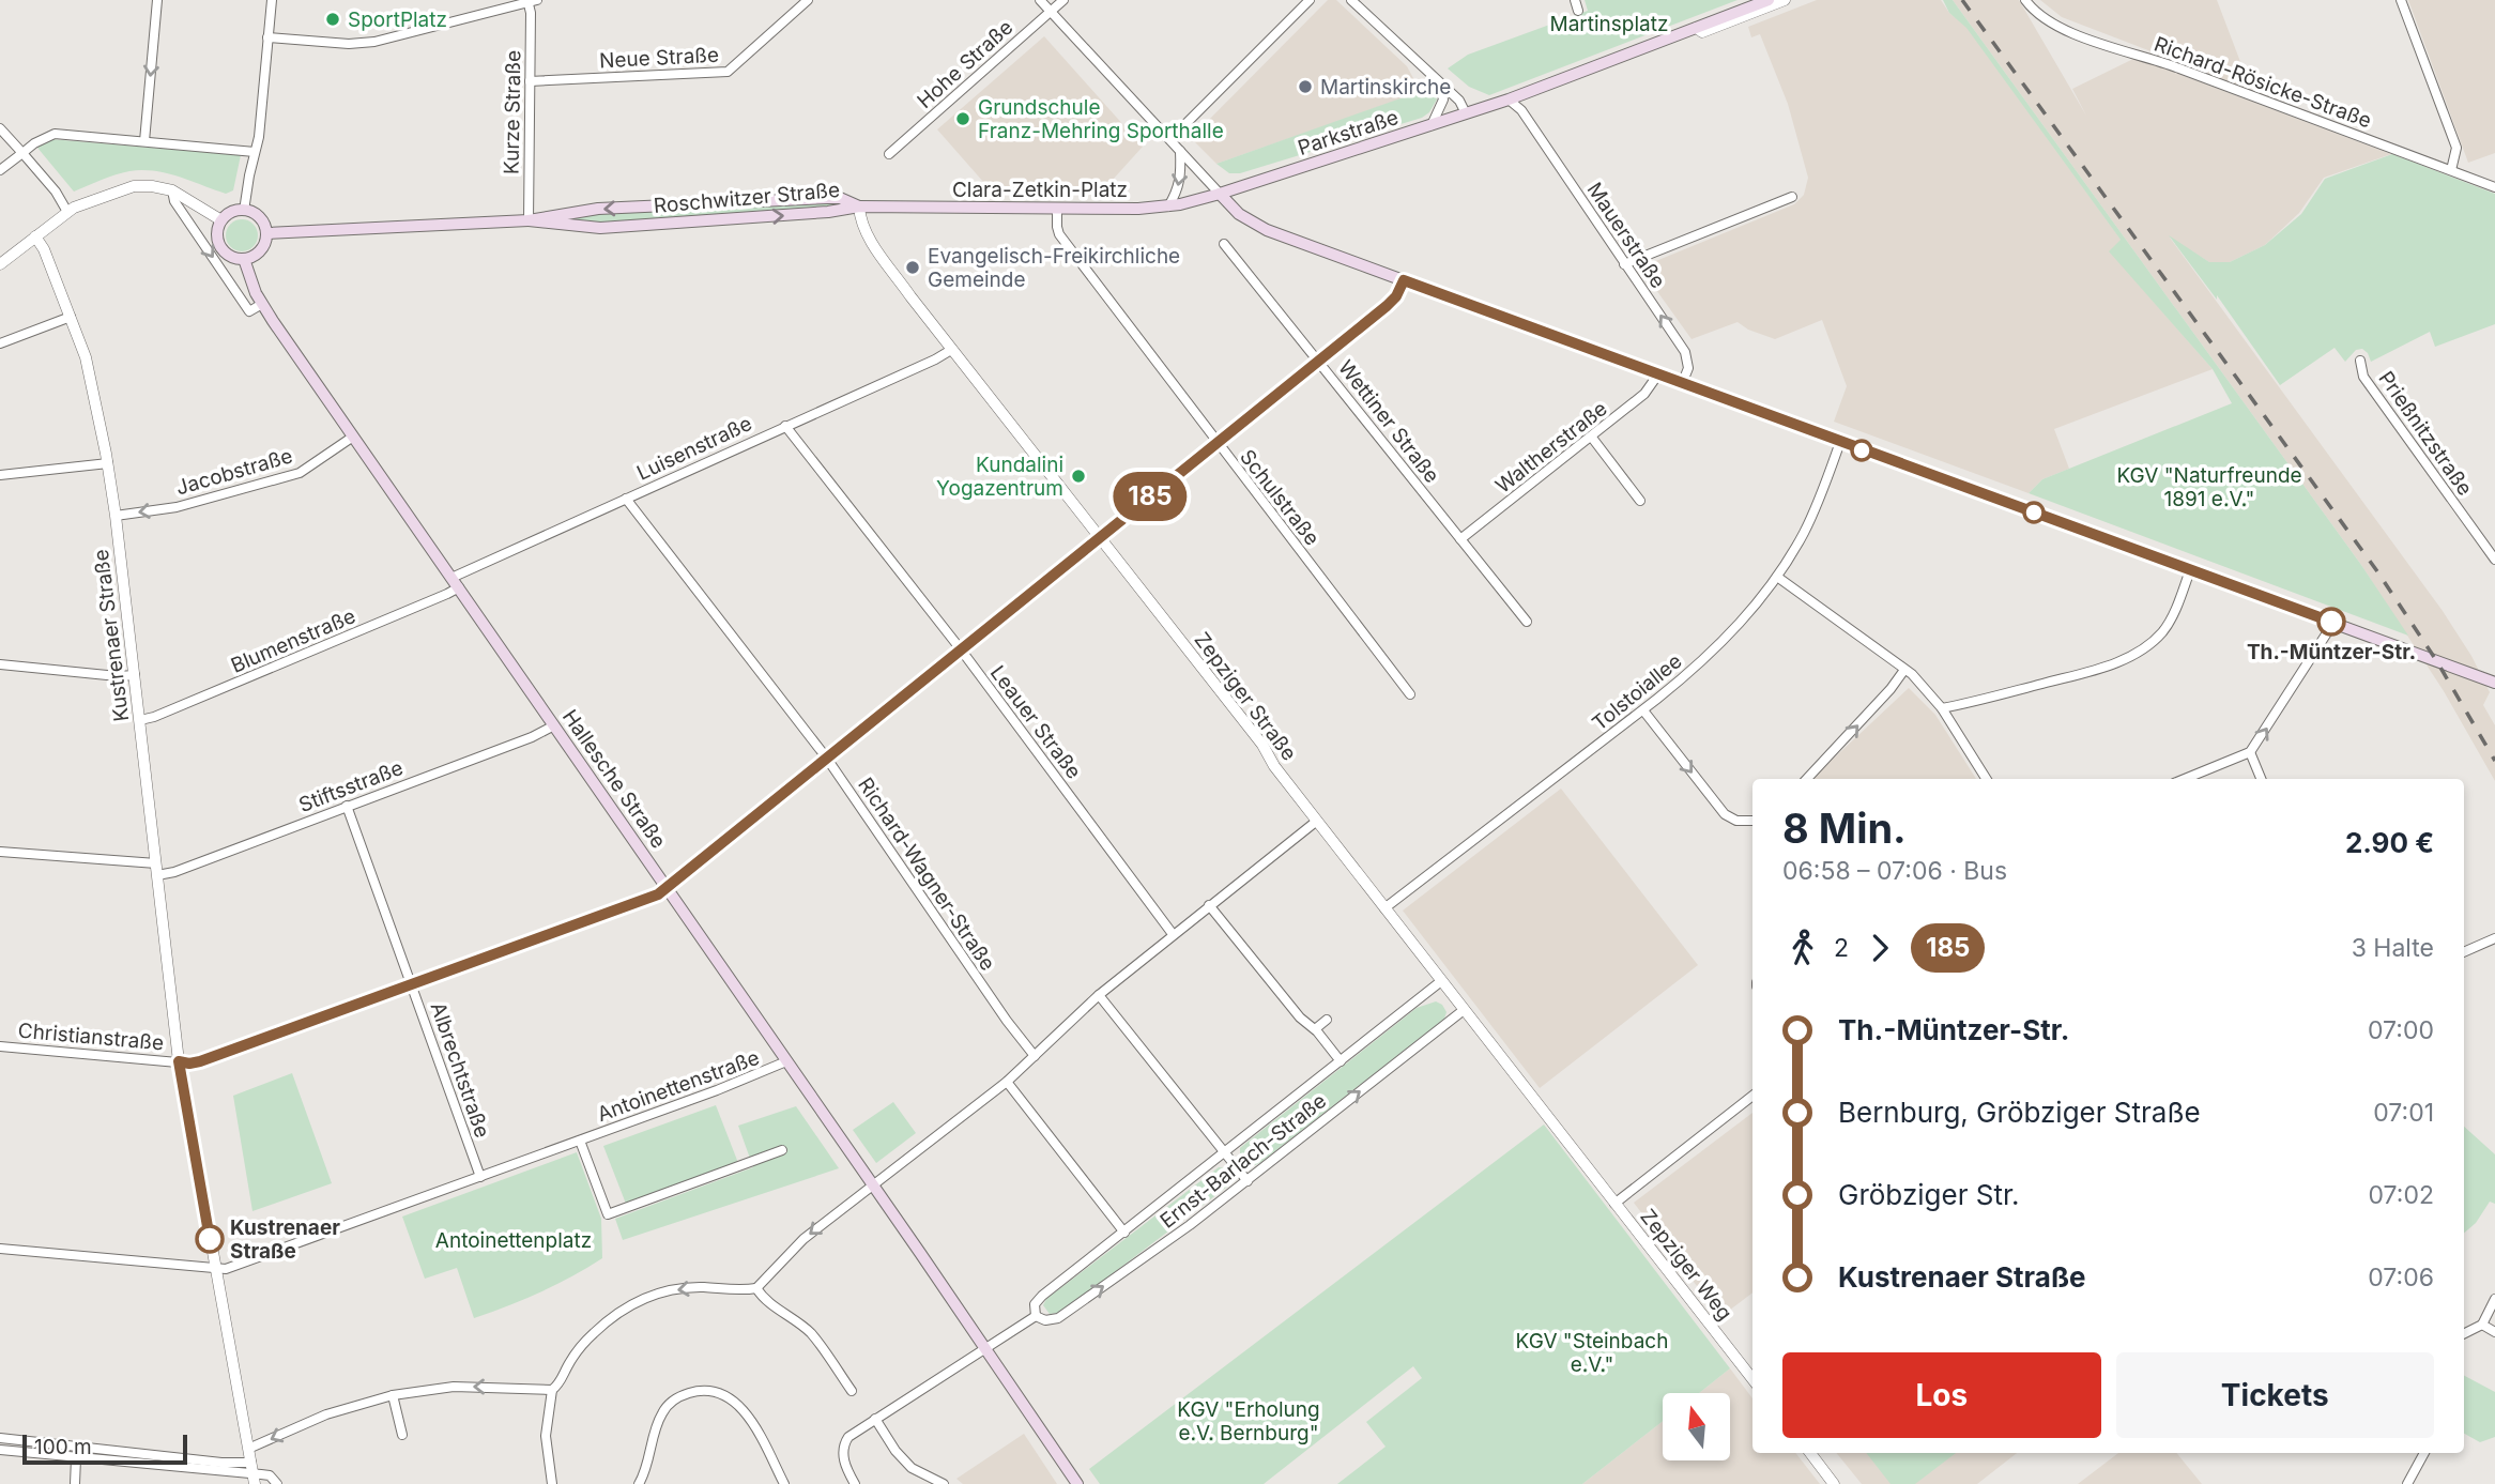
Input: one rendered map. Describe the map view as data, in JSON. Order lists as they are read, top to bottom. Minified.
{"streets":{"main road":["Parkstraße","Clara-Zetkin-Platz","Roschwitzer Straße","Hallesche Straße"],"street":["Neue Straße","Hohe Straße","Richard-Rösicke-Straße","Kurze Straße","Mauerstraße","Wettiner Straße","Prießnitzstraße","Waltherstraße","Luisenstraße","Jacobstraße","Schulstraße","Kustrenaer Straße","Blumenstraße","Tolstoiallee","Zepziger Straße","Leauer Straße","Stiftsstraße","Richard-Wagner-Straße","Christianstraße","Albrechtstraße","Antoinettenstraße","Ernst-Barlach-Straße","Zepziger Weg"]},"crossings":[["Neue Straße","Kurze Straße"],["Kurze Straße","Roschwitzer Straße"],["Parkstraße","Clara-Zetkin-Platz"],["Parkstraße","Mauerstraße"],["Clara-Zetkin-Platz","Roschwitzer Straße"],["Clara-Zetkin-Platz","Schulstraße"],["Clara-Zetkin-Platz","Zepziger Straße"],["Roschwitzer Straße","Zepziger Straße"],["Roschwitzer Straße","Hallesche Straße"],["Wettiner Straße","Waltherstraße"],["Wettiner Straße","Christianstraße"],["Luisenstraße","Blumenstraße"],["Luisenstraße","Zepziger Straße"],["Luisenstraße","Leauer Straße"],["Luisenstraße","Hallesche Straße"],["Luisenstraße","Richard-Wagner-Straße"],["Jacobstraße","Kustrenaer Straße"],["Jacobstraße","Hallesche Straße"],["Schulstraße","Christianstraße"],["Kustrenaer Straße","Blumenstraße"],["Kustrenaer Straße","Stiftsstraße"],["Kustrenaer Straße","Christianstraße"],["Kustrenaer Straße","Antoinettenstraße"],["Blumenstraße","Hallesche Straße"],["Tolstoiallee","Zepziger Straße"],["Zepziger Straße","Christianstraße"],["Zepziger Straße","Ernst-Barlach-Straße"],["Zepziger Straße","Zepziger Weg"],["Leauer Straße","Christianstraße"],["Hallesche Straße","Stiftsstraße"],["Hallesche Straße","Christianstraße"],["Hallesche Straße","Antoinettenstraße"],["Hallesche Straße","Ernst-Barlach-Straße"],["Stiftsstraße","Albrechtstraße"],["Richard-Wagner-Straße","Christianstraße"],["Christianstraße","Albrechtstraße"],["Albrechtstraße","Antoinettenstraße"]],"one_way":["Mauerstraße","Jacobstraße"],"parks":["Martinsplatz","KGV \"Naturfreunde 1891 e.V.\"","Antoinettenplatz","KGV \"Steinbach e.V.\"","KGV \"Erholung e.V. Bernburg\""],"places":["SportPlatz","Martinskirche","Grundschule Franz-Mehring Sporthalle","Evangelisch-Freikirchliche Gemeinde","Kundalini Yogazentrum","Th.-Müntzer-Str.","Kustrenaer Straße"],"lines":["bus line 185"],"scale_bar":"100 m","north":"top","page":{"on_map":"185","heading":["8 Min.","06:58 – 07:06 · Bus","2.90 €"],"legs":["2","185","3 Halte"],"list":[{"name":"Th.-Müntzer-Str.","value":"07:00"},{"name":"Bernburg, Gröbziger Straße","value":"07:01"},{"name":"Gröbziger Str.","value":"07:02"},{"name":"Kustrenaer Straße","value":"07:06"}],"buttons":["Los","Tickets"],"scale":"100 m"}}
